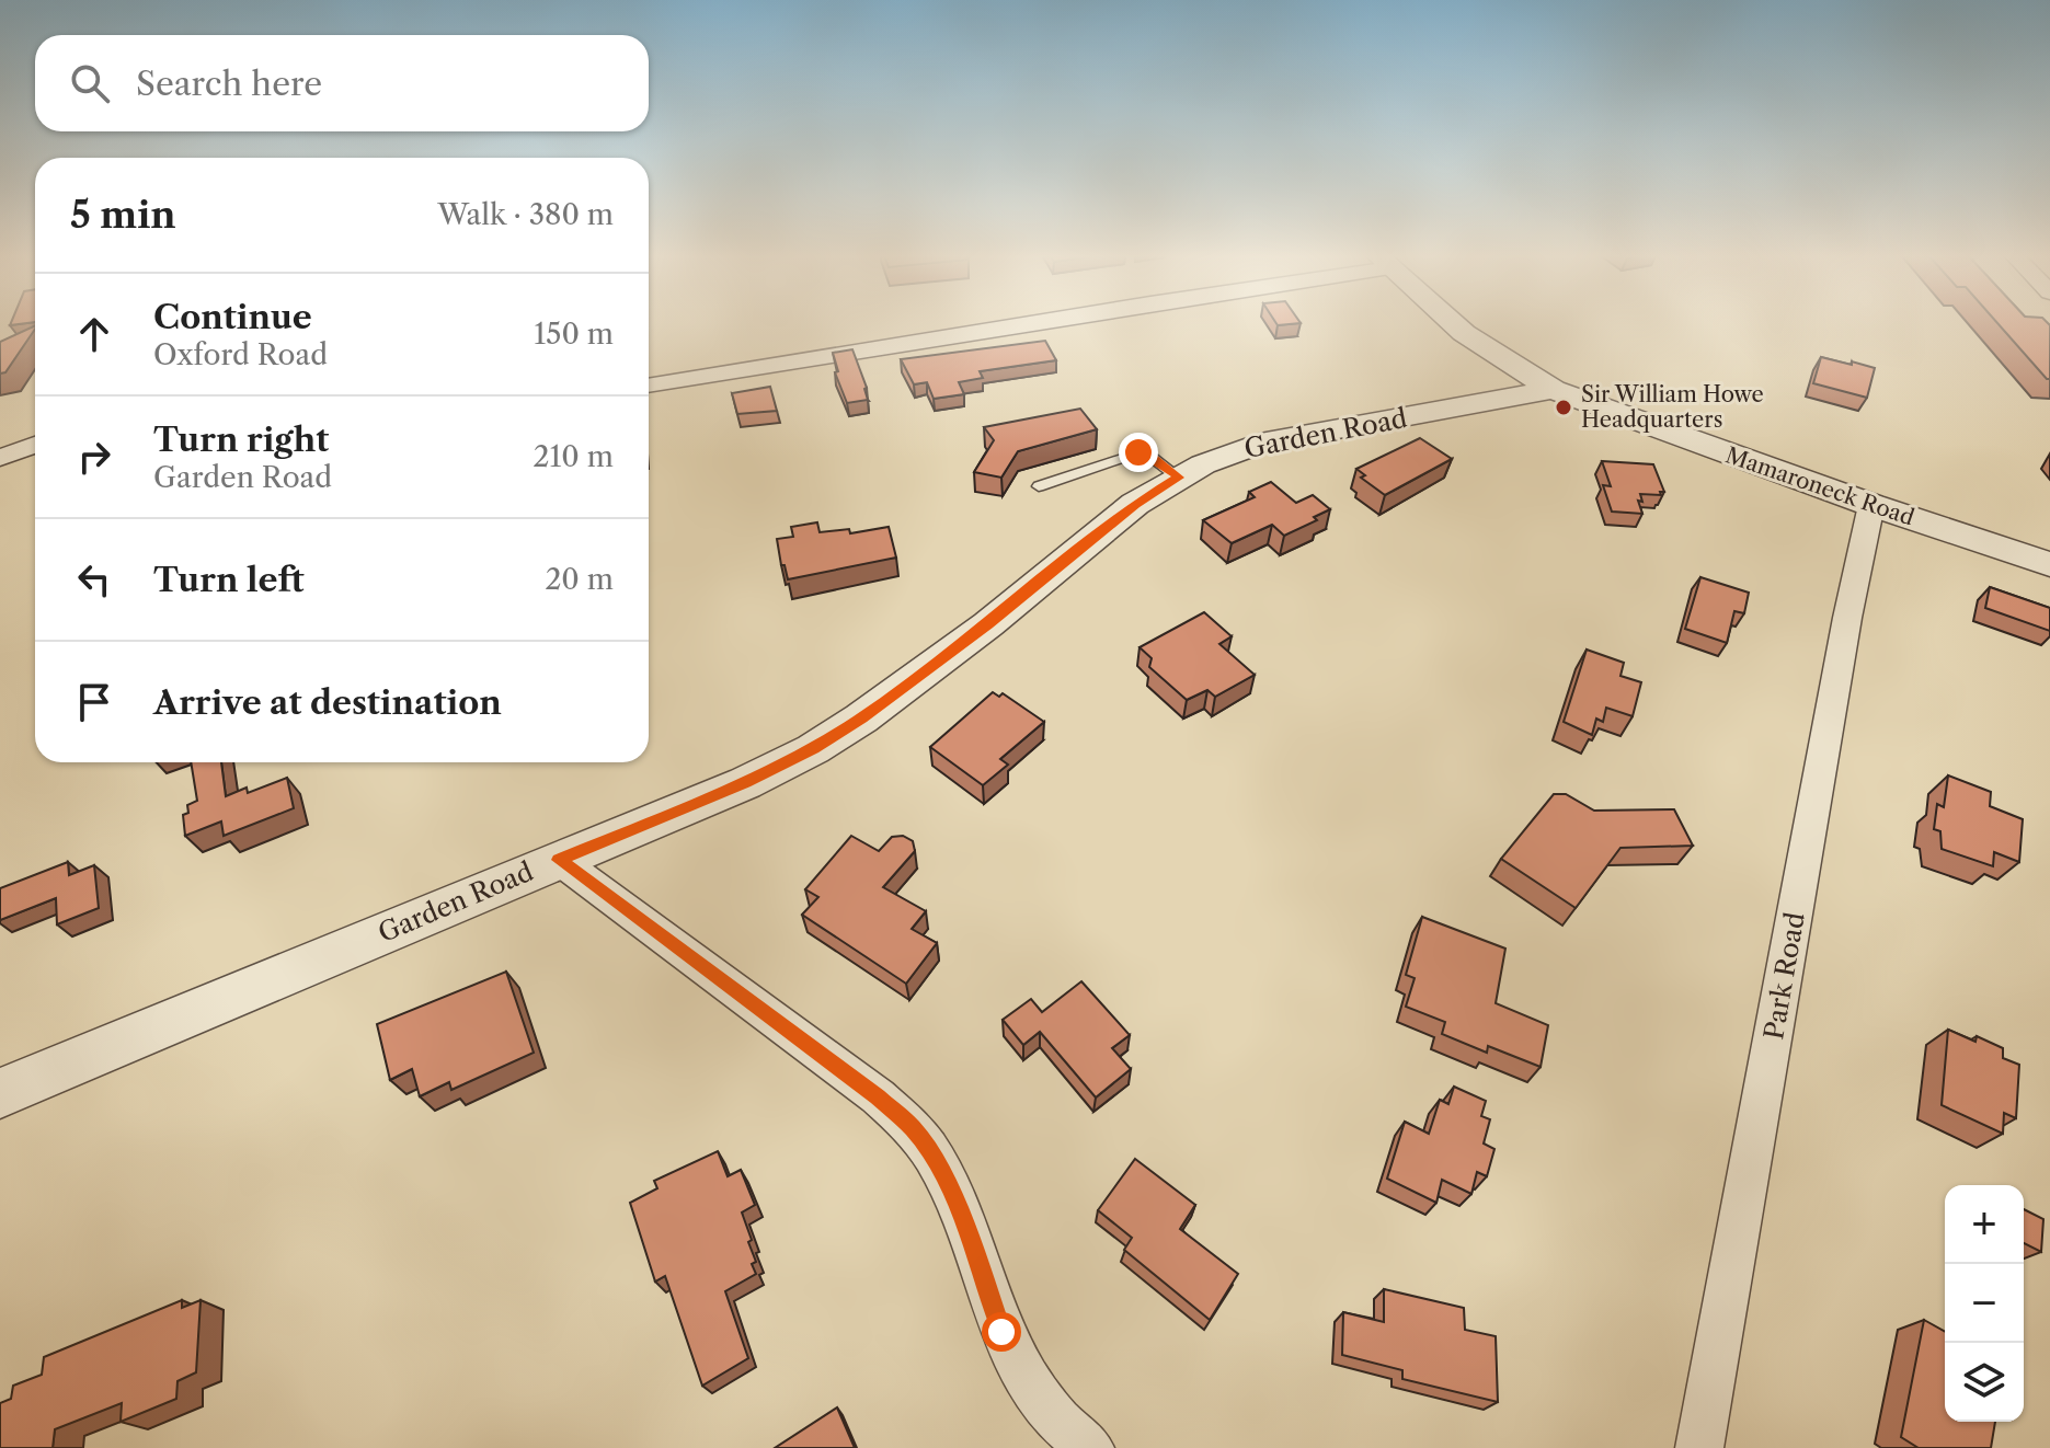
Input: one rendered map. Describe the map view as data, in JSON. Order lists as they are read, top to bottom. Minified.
{"streets":{"street":["Garden Road","Mamaroneck Road","Park Road"]},"crossings":[["Garden Road","Mamaroneck Road"],["Mamaroneck Road","Park Road"]],"places":["Sir William Howe Headquarters"],"page":{"search":"Search here","heading":["5 min","Walk · 380 m"],"list":[["Continue","Oxford Road","150 m"],["Turn right","Garden Road","210 m"],["Turn left","20 m"],"Arrive at destination"],"map_buttons":["+","−"]}}
